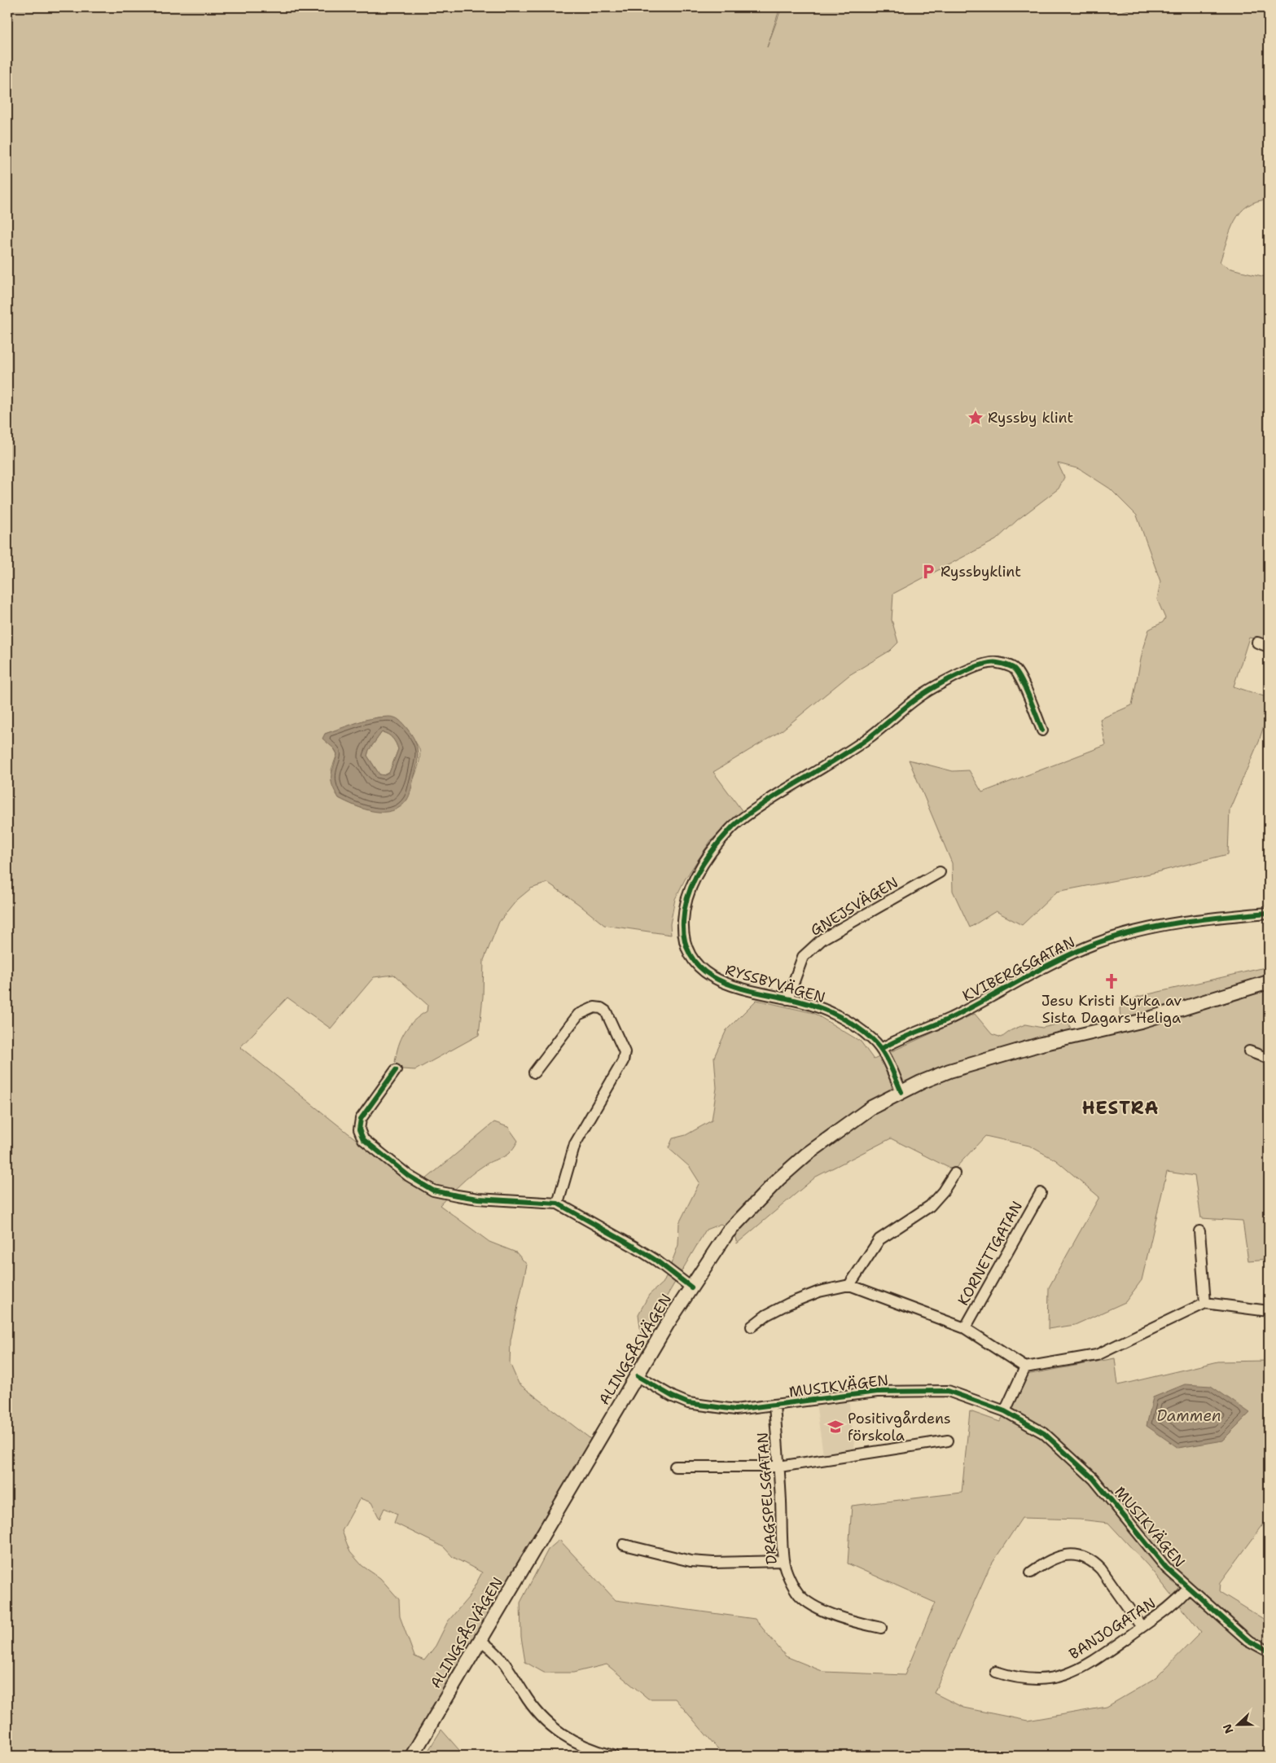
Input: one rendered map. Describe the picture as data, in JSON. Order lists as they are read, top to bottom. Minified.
{"streets":{"main road":["ALINGSÅSVÄGEN"],"street":["GNEJSVÄGEN","KVIBERGSGATAN","RYSSBYVÄGEN","KORNETTGATAN","MUSIKVÄGEN","DRAGSPELSGATAN","BANJOGATAN"]},"crossings":[["GNEJSVÄGEN","RYSSBYVÄGEN"],["KVIBERGSGATAN","RYSSBYVÄGEN"],["RYSSBYVÄGEN","ALINGSÅSVÄGEN"],["ALINGSÅSVÄGEN","MUSIKVÄGEN"],["MUSIKVÄGEN","DRAGSPELSGATAN"],["MUSIKVÄGEN","BANJOGATAN"]],"districts":["HESTRA"],"water":["Dammen"],"places":{"place":["Ryssby klint"],"parking":["Ryssbyklint"],"church":["Jesu Kristi Kyrka av Sista Dagars Heliga"],"school or university":["Positivgårdens förskola"]},"north":"left"}
